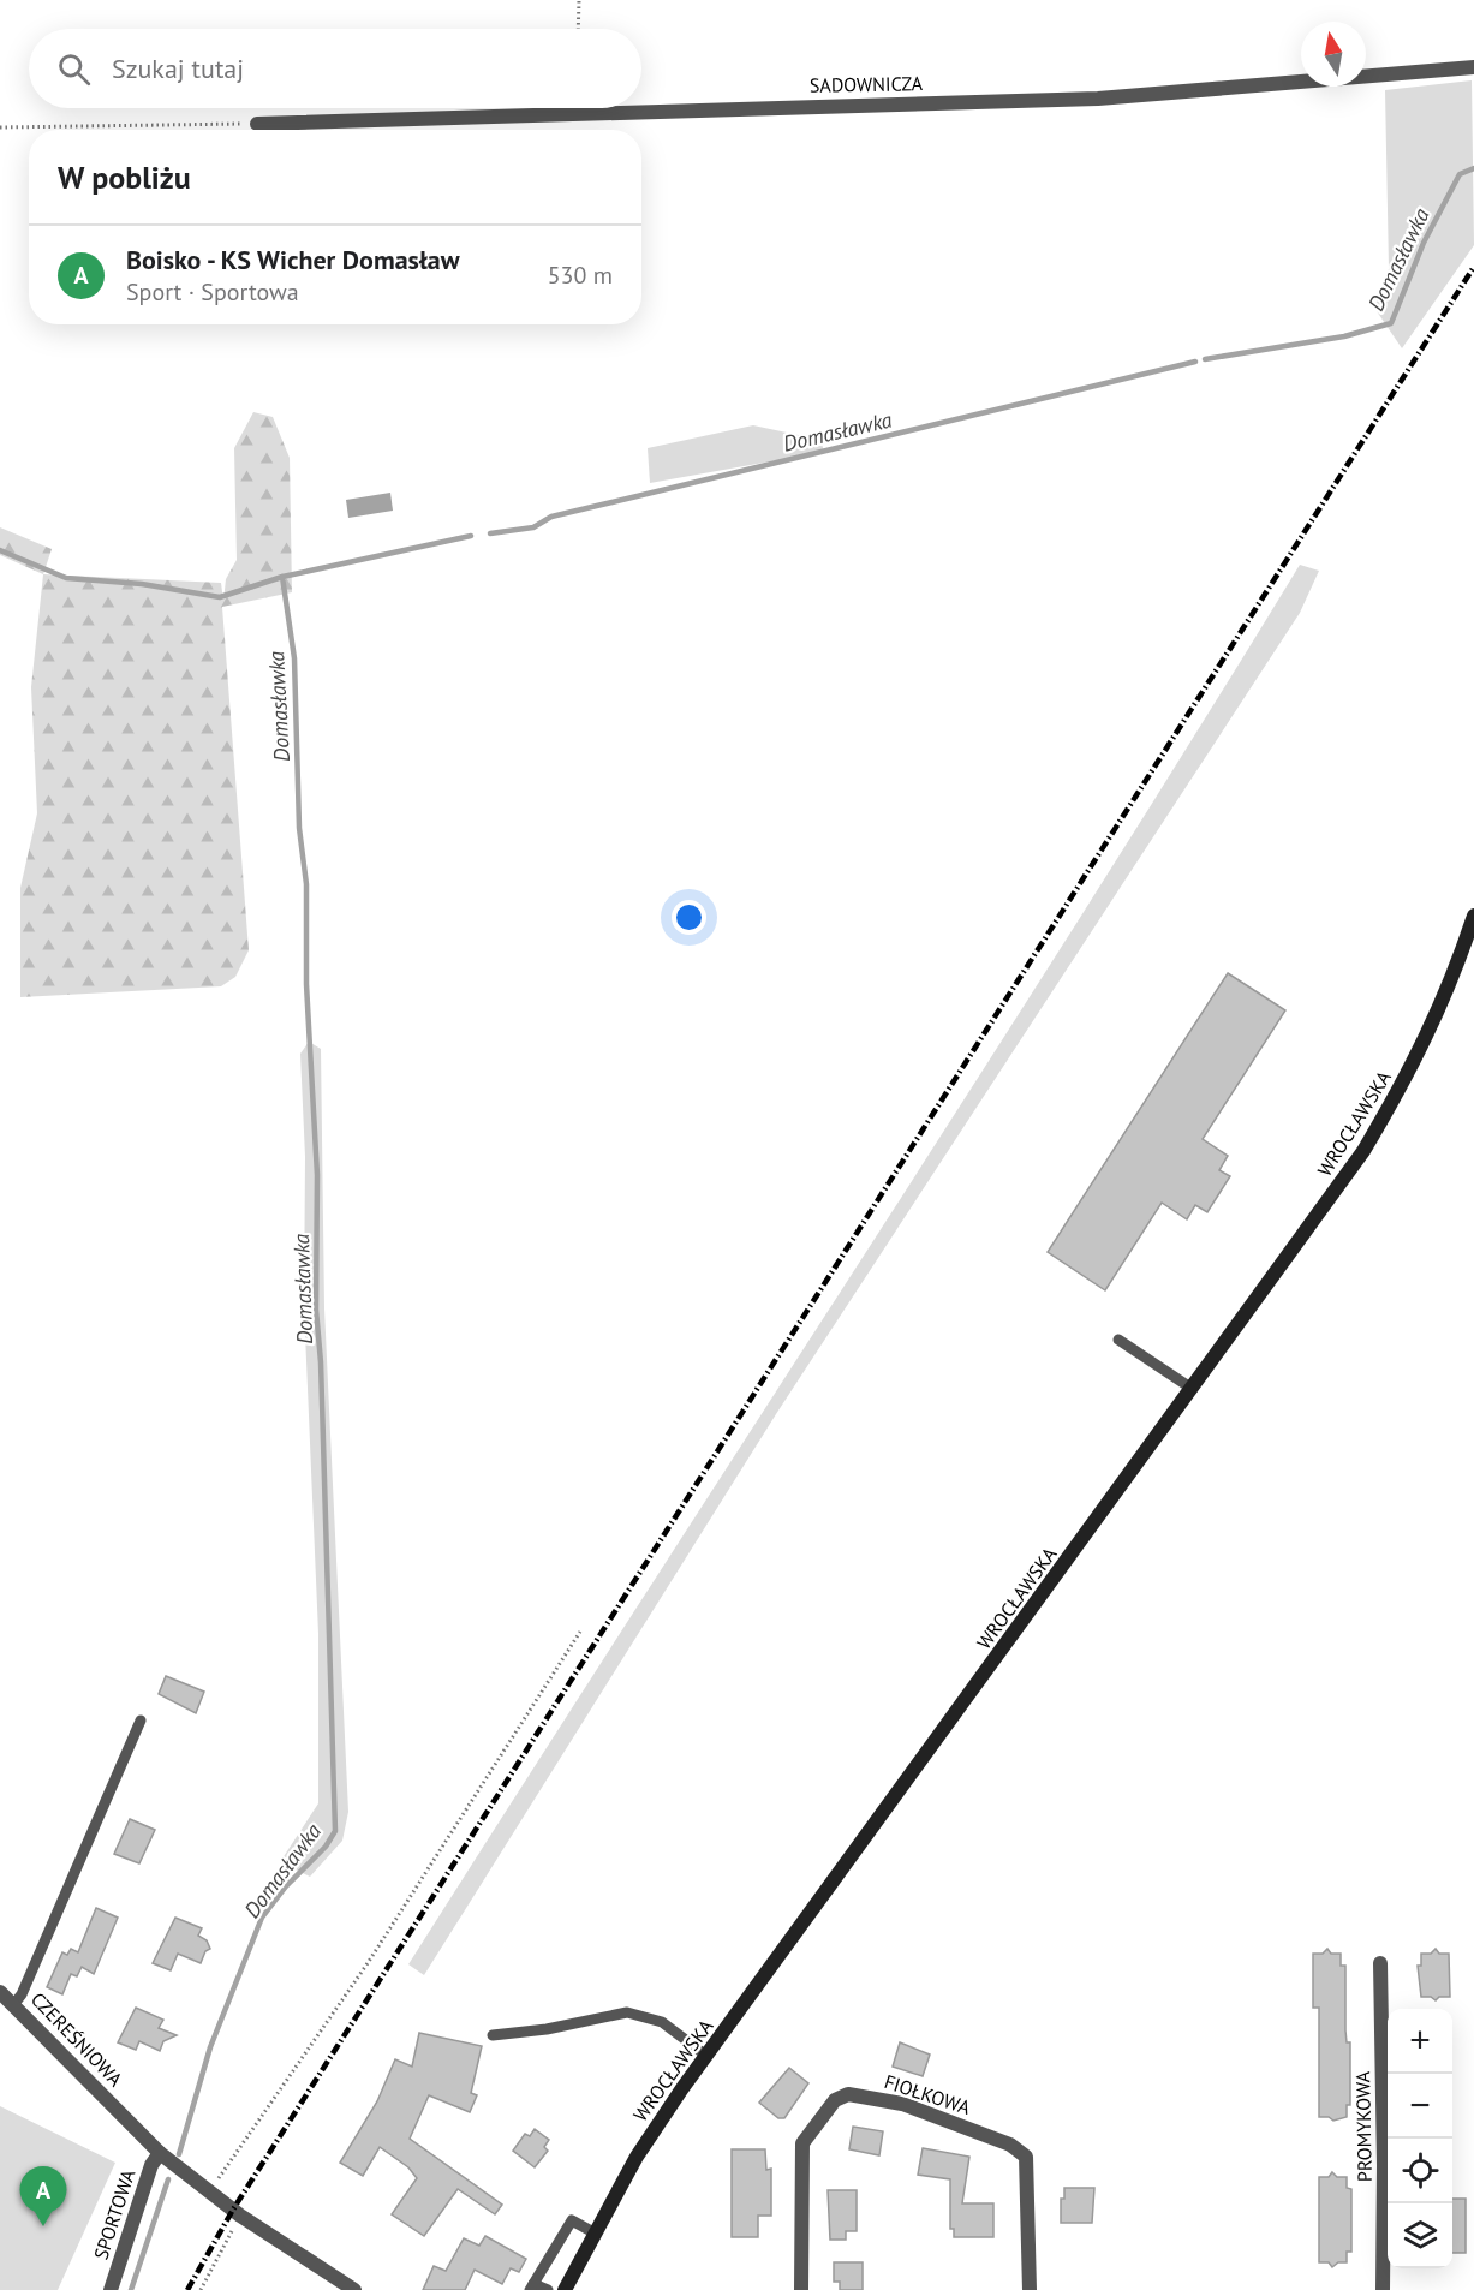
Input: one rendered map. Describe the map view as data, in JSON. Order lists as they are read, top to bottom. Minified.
{"streets":{"main road":["WROCŁAWSKA"],"street":["SADOWNICZA","CZEREŚNIOWA","FIOŁKOWA","PROMYKOWA","SPORTOWA"]},"crossings":[["CZEREŚNIOWA","SPORTOWA"]],"water":["Domasławka"],"north":"top","page":{"search":"Szukaj tutaj","heading":"W pobliżu","list":[{"mark":"A","name":"Boisko - KS Wicher Domasław","note":"Sport · Sportowa","value":"530 m"}],"map_buttons":["+","−"],"pins":"A"}}
